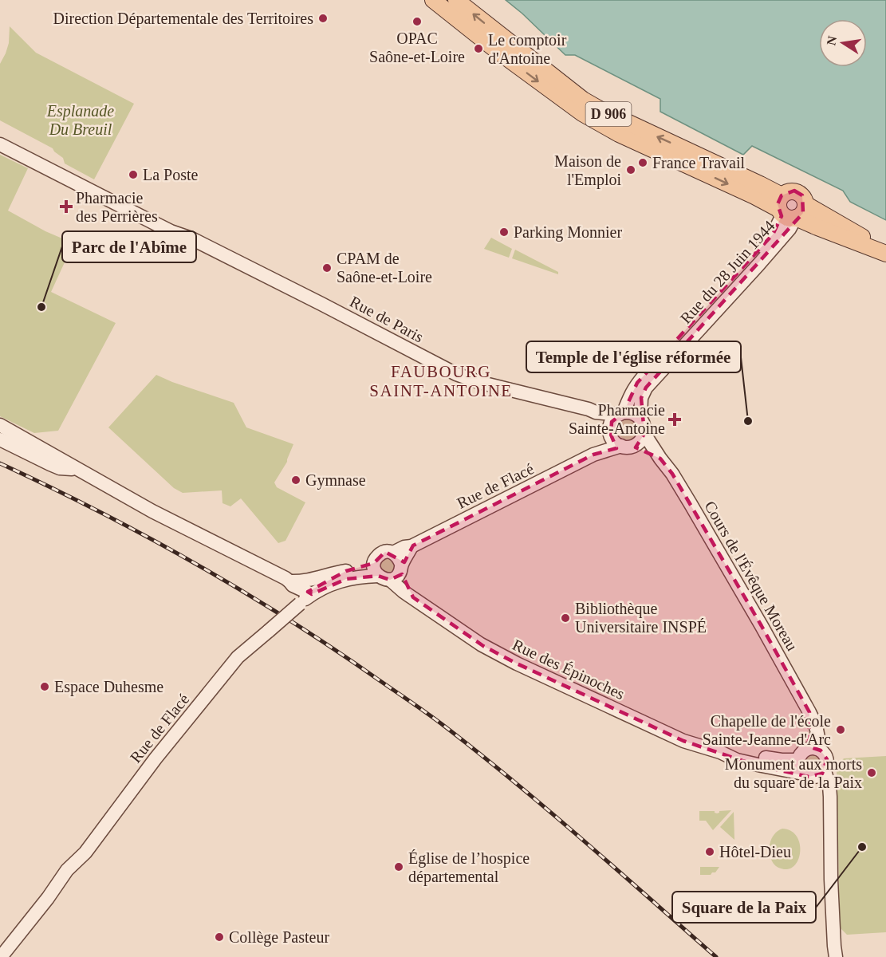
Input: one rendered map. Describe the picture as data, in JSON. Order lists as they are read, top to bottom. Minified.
{"streets":{"main road":["D 906","Rue du 28 Juin 1944","Rue de Paris","Rue de Flacé","Cours de l'Évêque Moreau","Rue des Épinoches"]},"crossings":[["D 906","Rue du 28 Juin 1944"],["Rue du 28 Juin 1944","Rue de Paris"],["Rue du 28 Juin 1944","Rue de Flacé"],["Rue du 28 Juin 1944","Cours de l'Évêque Moreau"],["Rue de Paris","Rue de Flacé"],["Rue de Paris","Cours de l'Évêque Moreau"],["Rue de Flacé","Cours de l'Évêque Moreau"],["Rue de Flacé","Rue des Épinoches"],["Cours de l'Évêque Moreau","Rue des Épinoches"]],"districts":["FAUBOURG SAINT-ANTOINE"],"parks":["Esplanade Du Breuil"],"places":{"other":["Direction Départementale des Territoires","OPAC Saône-et-Loire","Le comptoir d'Antoine","France Travail","Maison de l'Emploi","La Poste","Parking Monnier","CPAM de Saône-et-Loire","Parc de l'Abîme","Temple de l'église réformée","Gymnase","Bibliothèque Universitaire INSPÉ","Espace Duhesme","Chapelle de l'école Sainte-Jeanne-d'Arc","Monument aux morts du square de la Paix","Square de la Paix","Hôtel-Dieu","Église de l’hospice départemental","Collège Pasteur"],"health":["Pharmacie des Perrières","Pharmacie Sainte-Antoine"]},"north":"left"}
